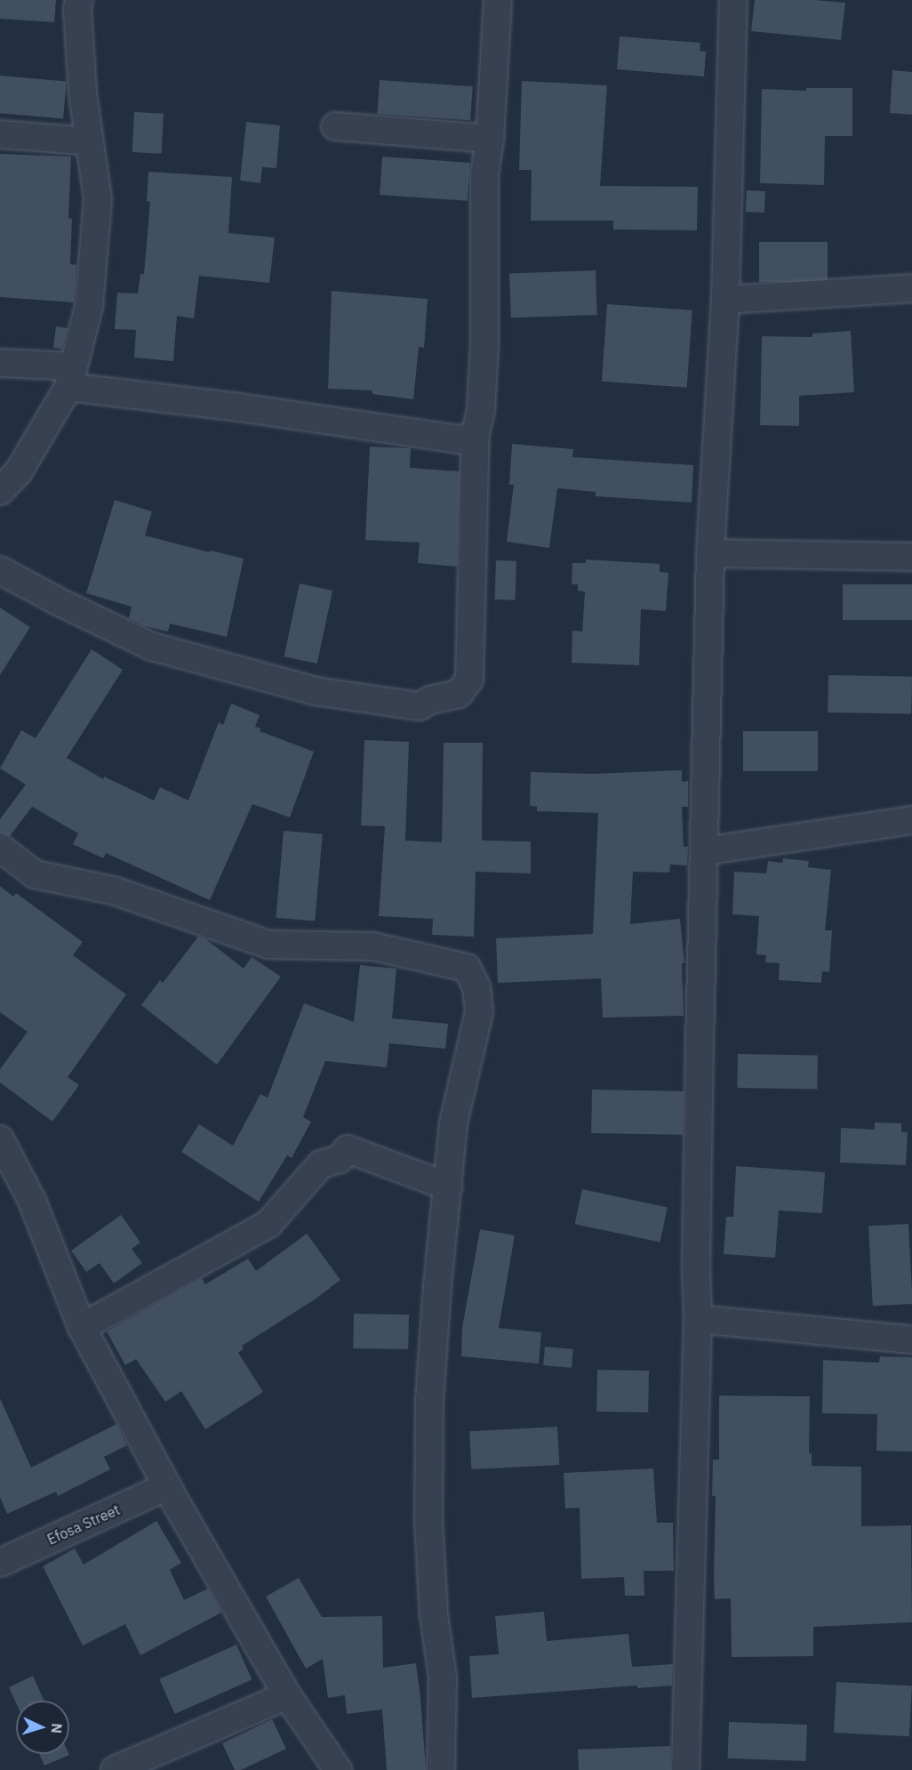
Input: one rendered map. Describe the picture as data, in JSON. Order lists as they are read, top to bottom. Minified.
{"streets":{"street":["Efosa Street"]},"north":"right"}
